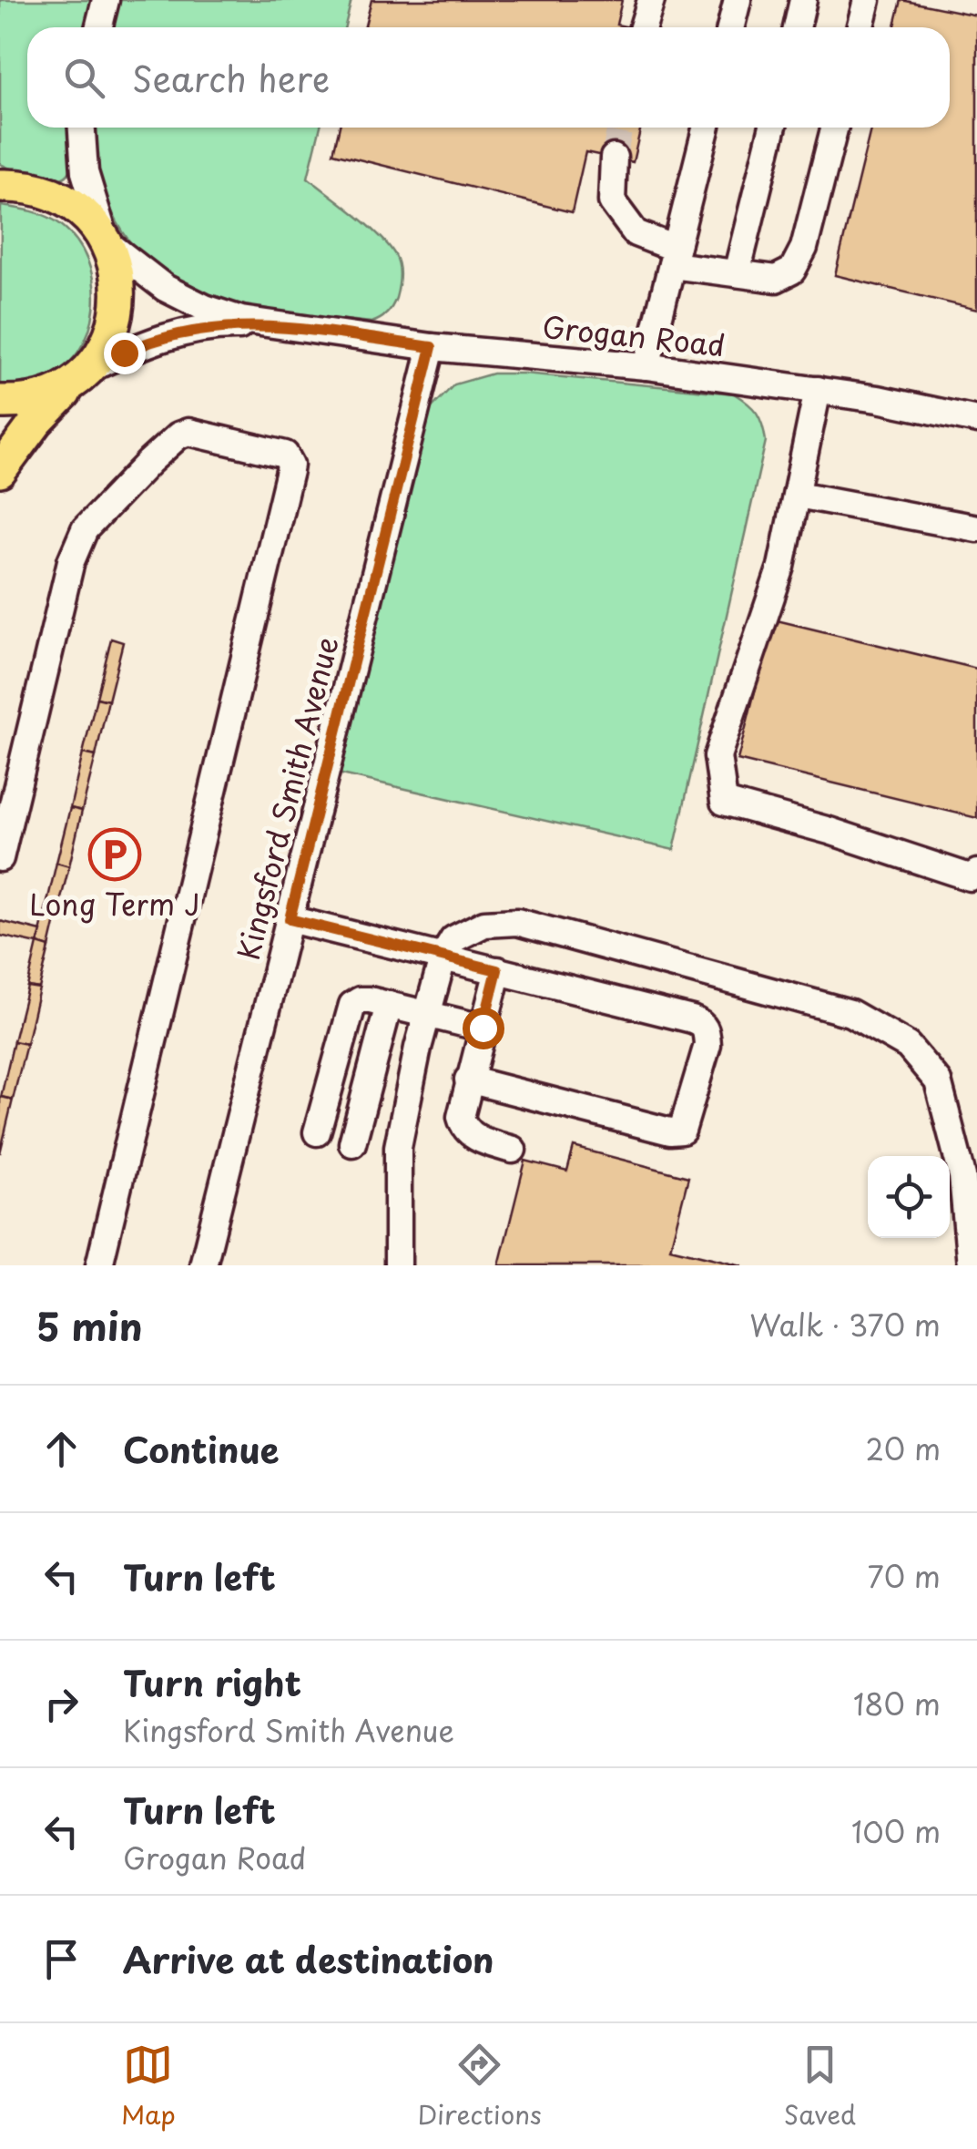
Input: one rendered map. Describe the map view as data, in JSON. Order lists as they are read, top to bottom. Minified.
{"streets":{"street":["Grogan Road","Kingsford Smith Avenue"]},"crossings":[["Grogan Road","Kingsford Smith Avenue"]],"places":{"parking":["Long Term J"]},"page":{"search":"Search here","heading":["5 min","Walk · 370 m"],"list":[["Continue","20 m"],["Turn left","70 m"],["Turn right","Kingsford Smith Avenue","180 m"],["Turn left","Grogan Road","100 m"],"Arrive at destination"],"nav":["Map","Directions","Saved"]}}
